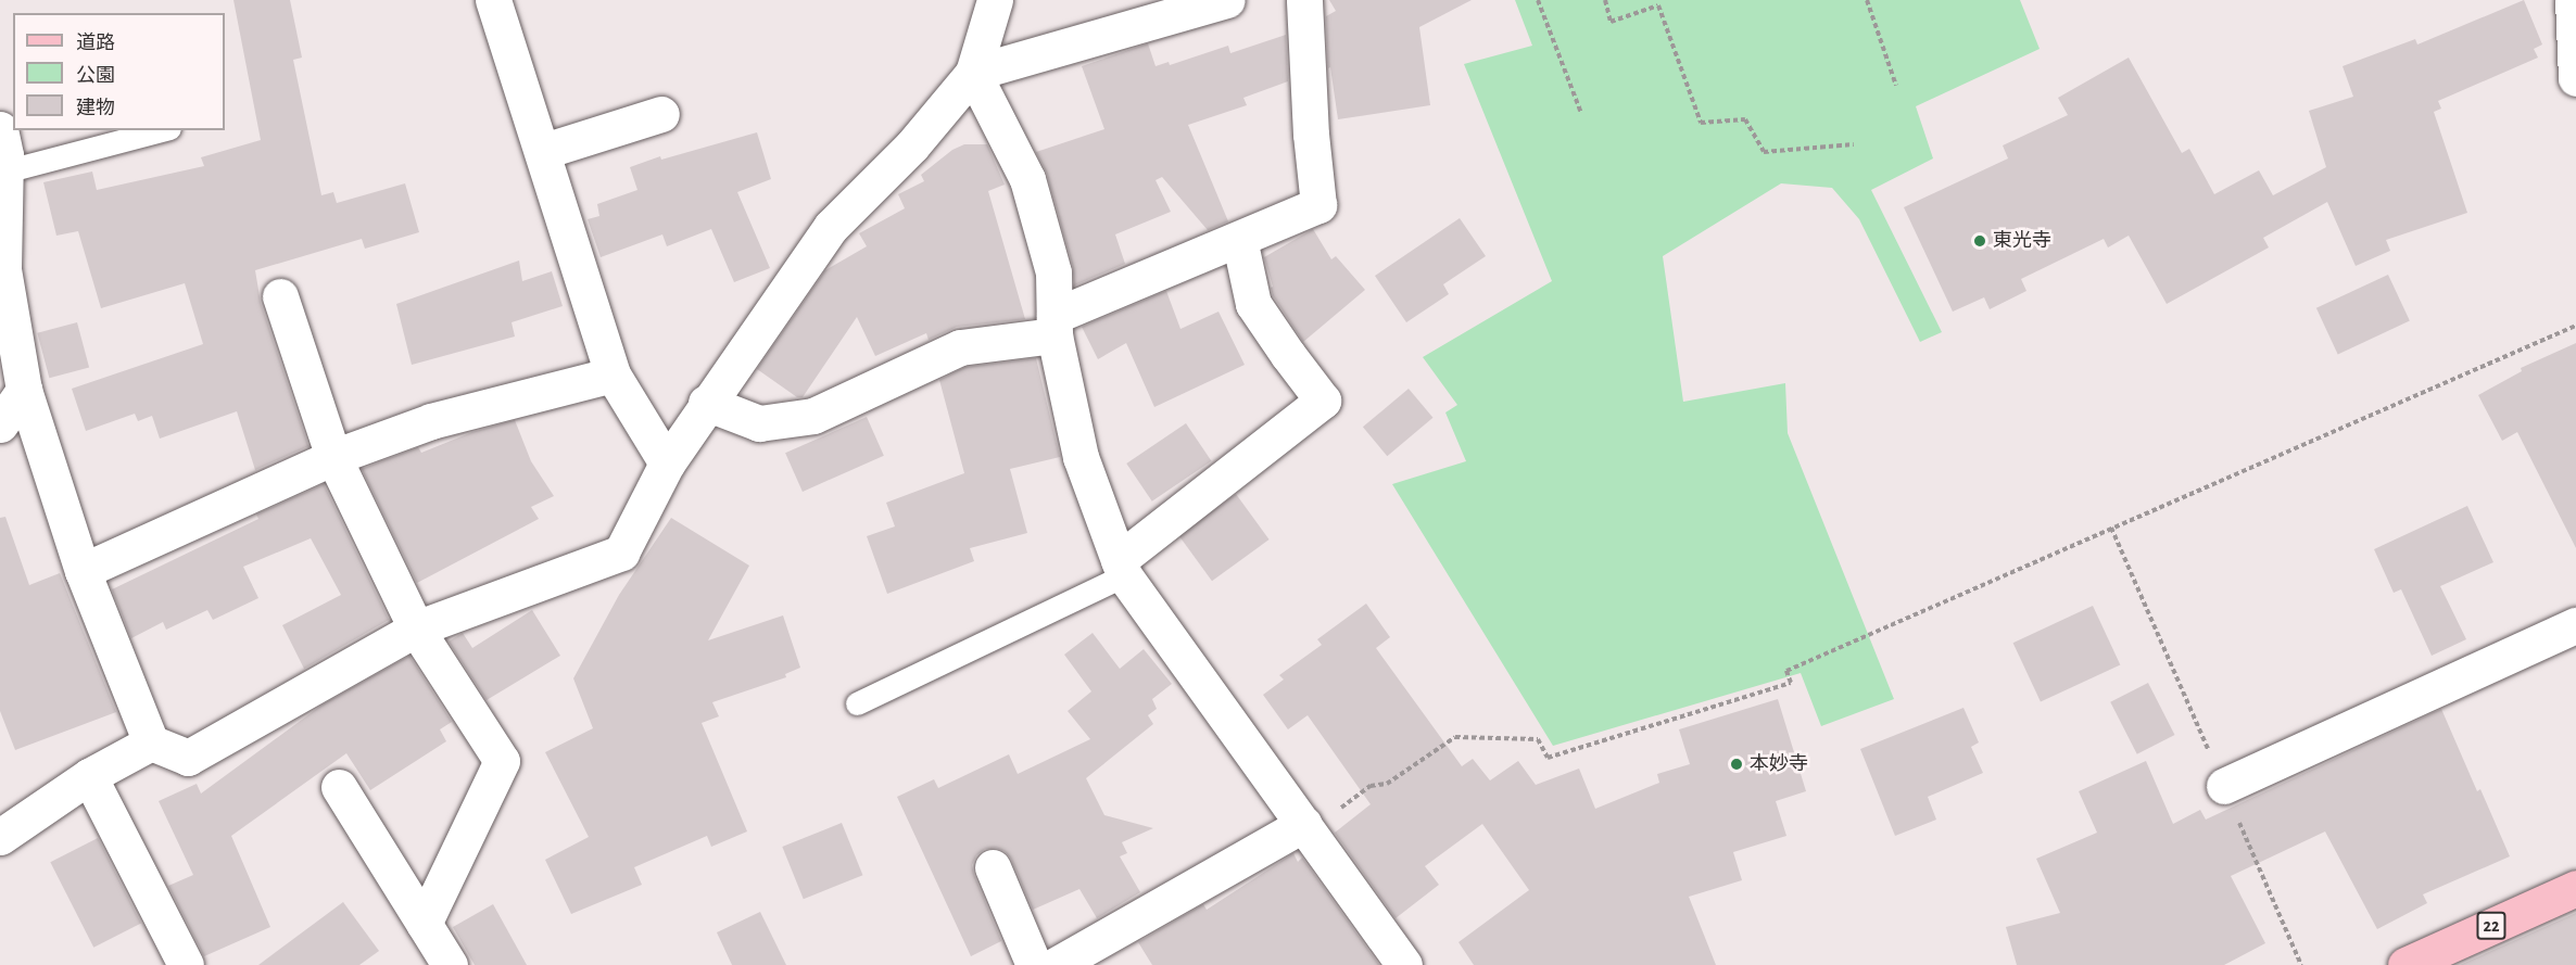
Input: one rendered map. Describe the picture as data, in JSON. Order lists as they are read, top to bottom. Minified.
{"streets":{"main road":["22"]},"places":["東光寺","本妙寺"],"legend":["道路","公園","建物"]}
